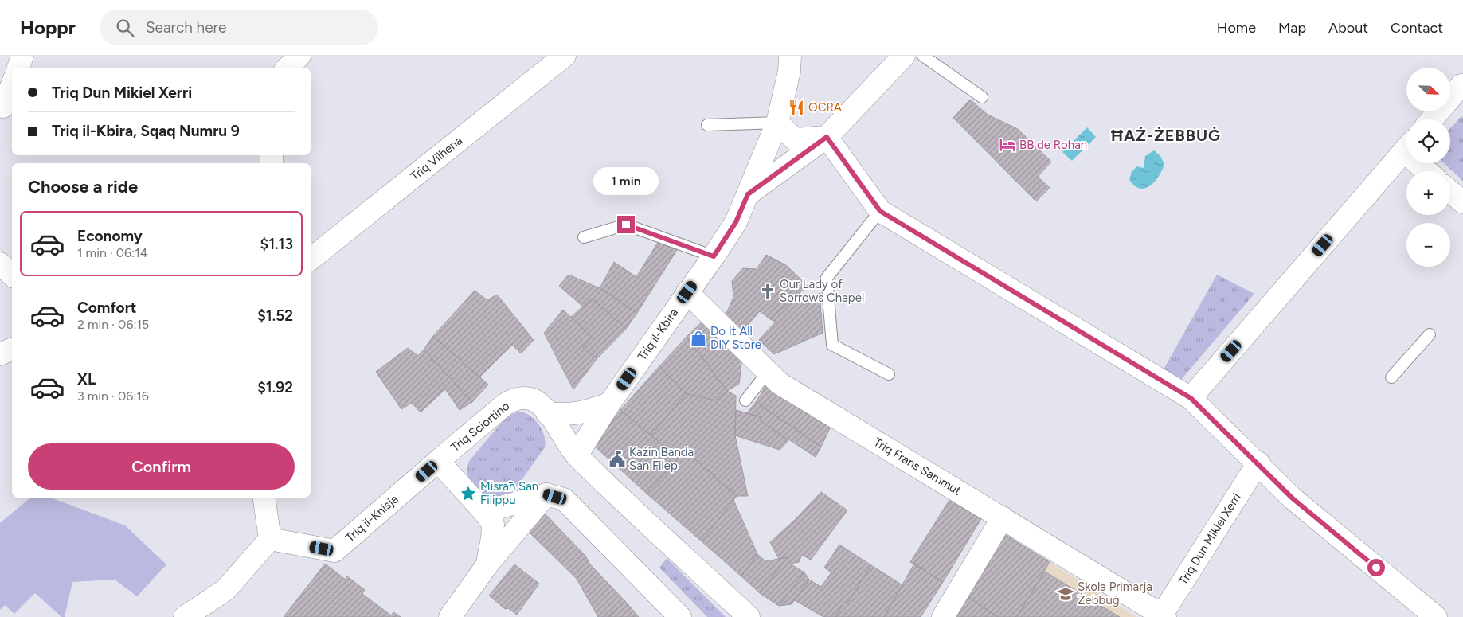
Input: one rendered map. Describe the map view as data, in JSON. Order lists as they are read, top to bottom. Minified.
{"streets":{"street":["Triq Vilhena","Triq il-Kbira","Triq Sciortino","Triq Frans Sammut","Triq il-Knisja","Triq Dun Mikiel Xerri"]},"crossings":[["Triq il-Kbira","Triq Sciortino"],["Triq il-Kbira","Triq Frans Sammut"],["Triq Sciortino","Triq il-Knisja"],["Triq Frans Sammut","Triq Dun Mikiel Xerri"]],"districts":["ĦAŻ-ŻEBBUĠ"],"places":{"restaurant":["OCRA"],"hotel":["BB de Rohan"],"church":["Our Lady of Sorrows Chapel"],"shop":["Do It All DIY Store"],"public building":["Każin Banda San Filep"],"place":["Misraħ San Filippu"],"school or university":["Skola Primarja Żebbuġ"]},"north":"bottom right","page":{"header":"Hoppr","search":"Search here","nav":["Home","Map","About","Contact"],"map_buttons":["+","−"],"banner":["Triq Dun Mikiel Xerri","Triq il-Kbira, Sqaq Numru 9"],"heading":"Choose a ride","bubble":"1 min","list":[{"name":"Economy","note":"1 min · 06:14","value":"$1.13"},{"name":"Comfort","note":"2 min · 06:15","value":"$1.52"},{"name":"XL","note":"3 min · 06:16","value":"$1.92"}],"buttons":"Confirm"}}
